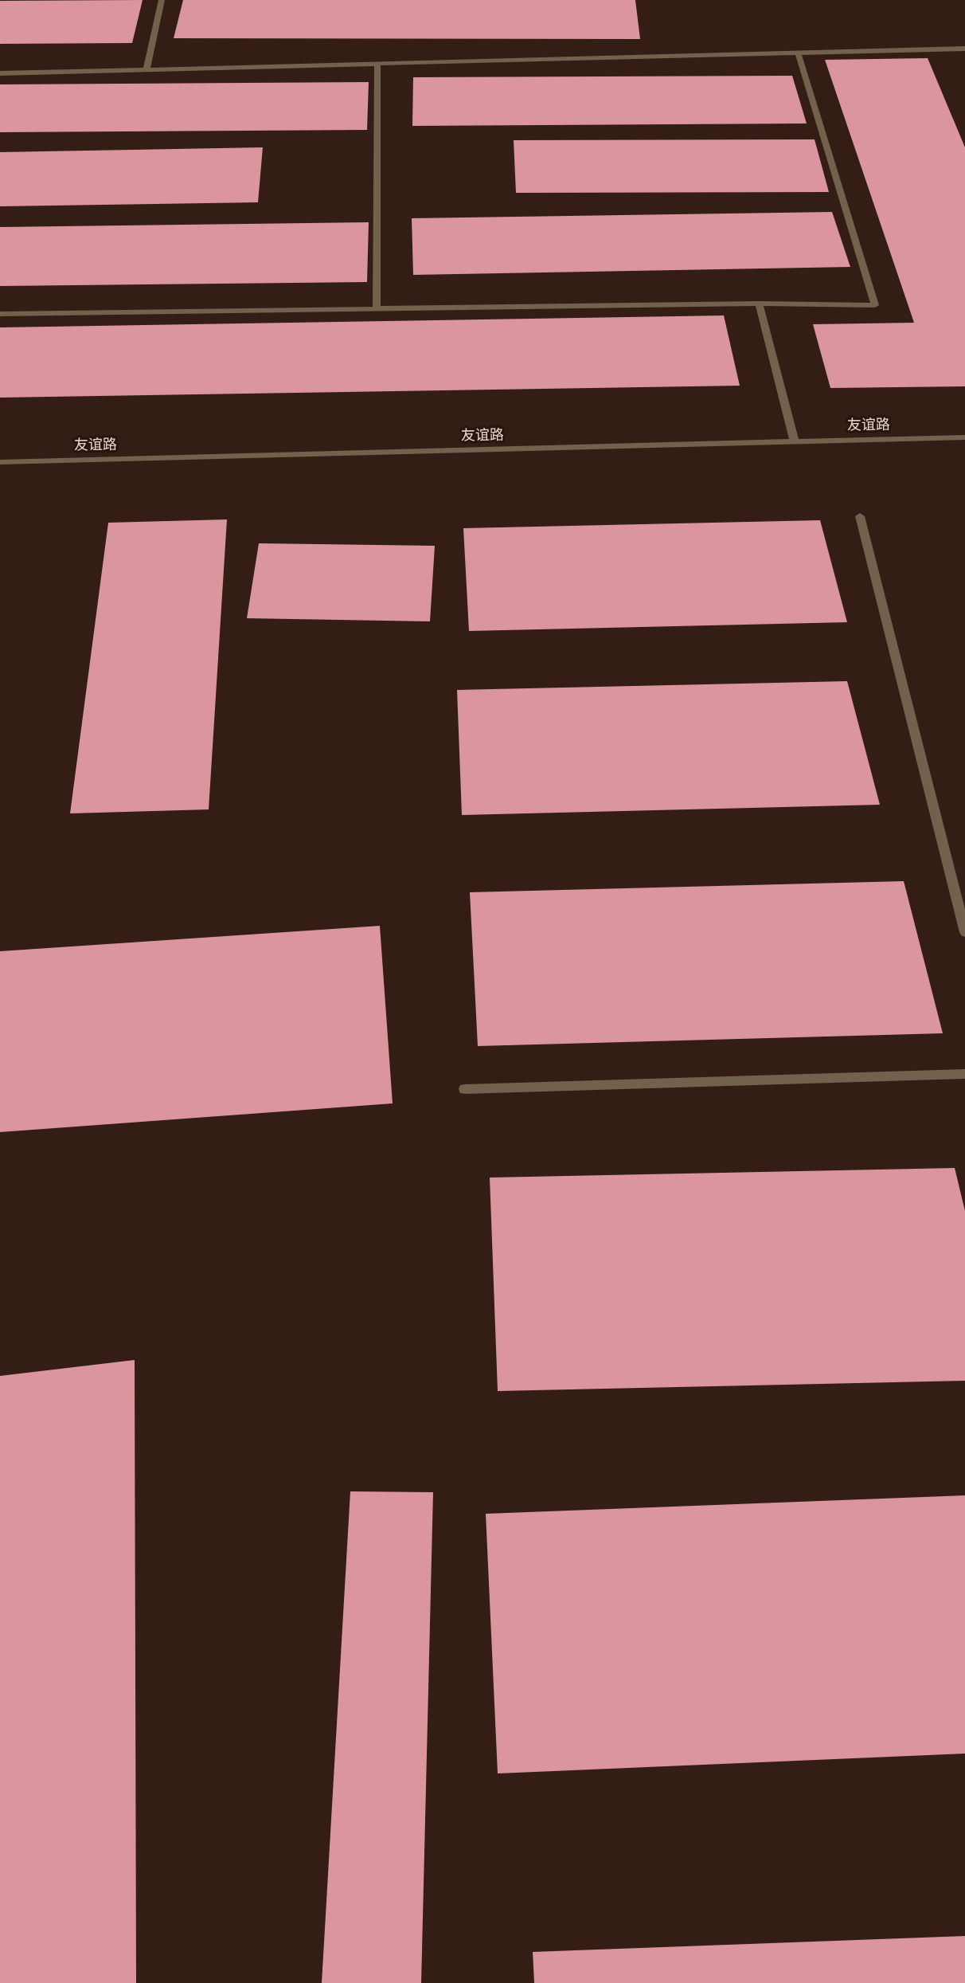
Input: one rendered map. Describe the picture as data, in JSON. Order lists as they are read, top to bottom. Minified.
{"streets":{"street":["友谊路"]}}
